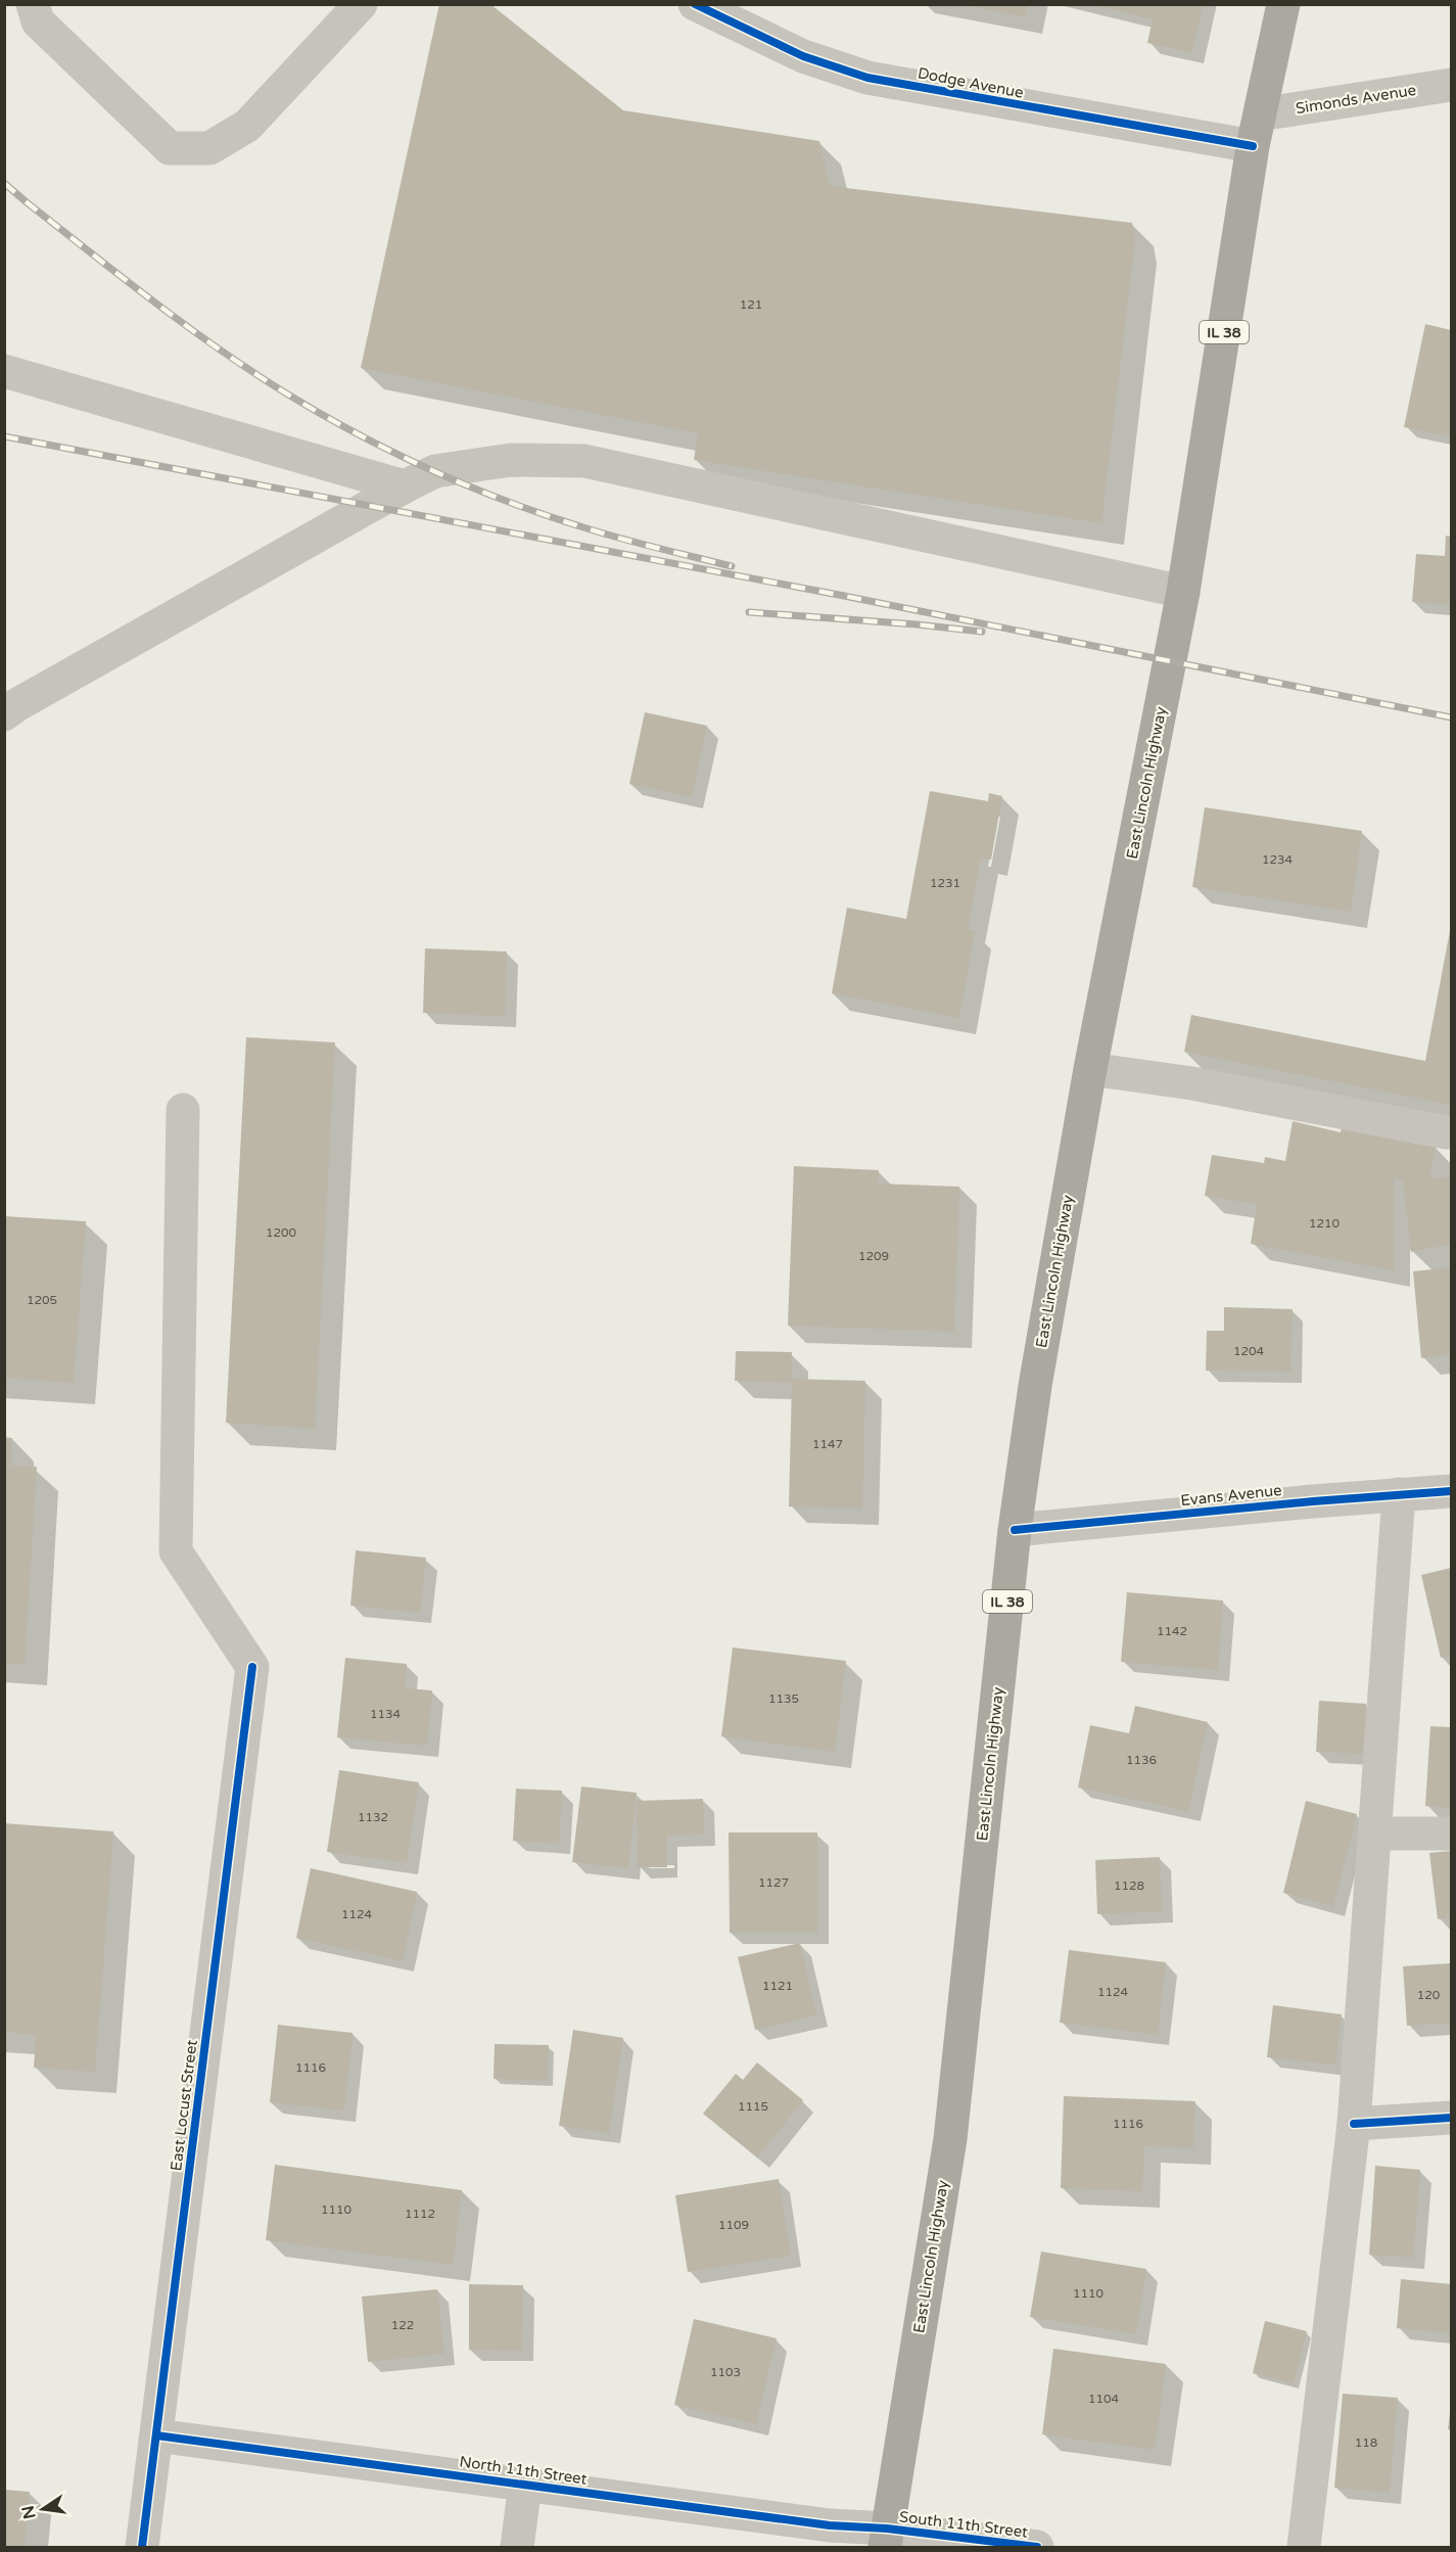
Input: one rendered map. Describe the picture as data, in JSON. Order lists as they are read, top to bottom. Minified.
{"streets":{"main road":["IL 38","East Lincoln Highway"],"street":["Dodge Avenue","Simonds Avenue","Evans Avenue","East Locust Street","North 11th Street","South 11th Street"]},"crossings":[["Dodge Avenue","Simonds Avenue"],["Dodge Avenue","East Lincoln Highway"],["Simonds Avenue","East Lincoln Highway"],["East Lincoln Highway","Evans Avenue"],["East Lincoln Highway","North 11th Street"],["East Lincoln Highway","South 11th Street"],["East Locust Street","North 11th Street"],["North 11th Street","South 11th Street"]],"house_numbers":["121","1234","1231","1210","1200","1209","1205","1204","1147","1142","1135","1134","1136","1132","1127","1128","1124","1121","1124","120","1116","1115","1116","1110","1112","1109","1110","122","1103","1104","118"],"north":"left"}
